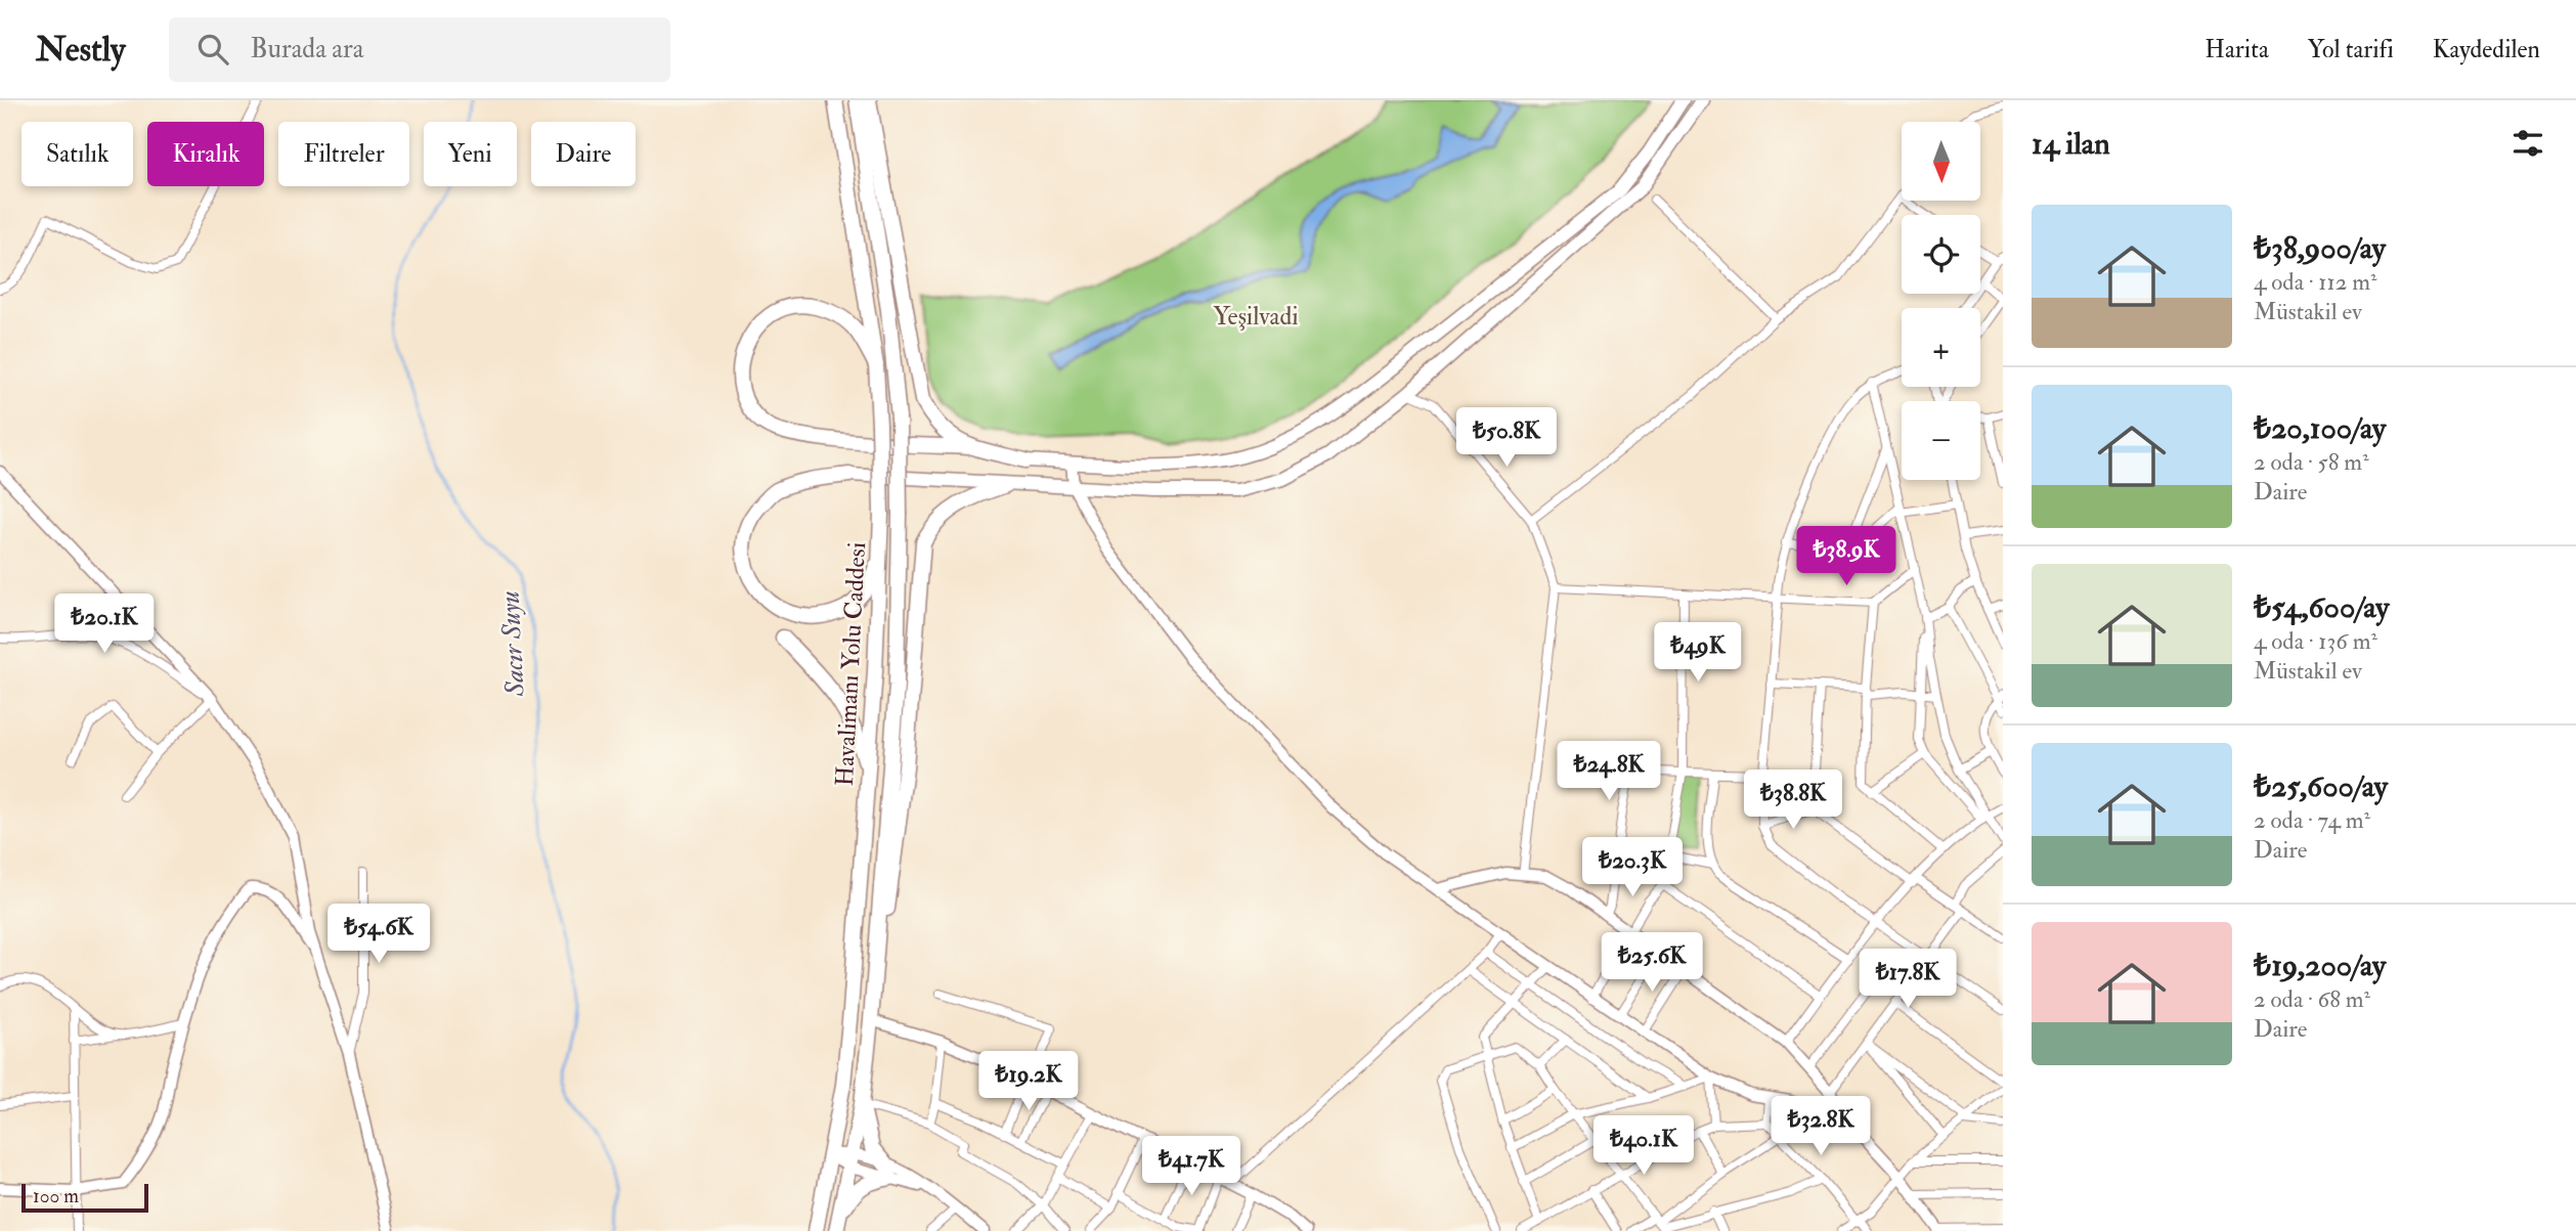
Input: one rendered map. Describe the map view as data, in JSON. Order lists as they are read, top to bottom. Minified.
{"streets":{"highway":["Havalimanı Yolu Caddesi"]},"water":["Sacır Suyu"],"parks":["Yeşilvadi"],"scale_bar":"100 m","north":"bottom","page":{"header":"Nestly","search":"Burada ara","nav":["Harita","Yol tarifi","Kaydedilen"],"heading":"14 ilan","map_buttons":["+","−"],"chip":["Satılık","Kiralık","Filtreler","Yeni","Daire"],"list":[{"name":"₺38,900/ay","note":"4 oda · 112 m² · Müstakil ev"},{"name":"₺20,100/ay","note":"2 oda · 58 m² · Daire"},{"name":"₺54,600/ay","note":"4 oda · 136 m² · Müstakil ev"},{"name":"₺25,600/ay","note":"2 oda · 74 m² · Daire"},{"name":"₺19,200/ay","note":"2 oda · 68 m² · Daire"}],"price":["₺50.8K","₺38.9K","₺20.1K","₺49K","₺24.8K","₺38.8K","₺20.3K","₺54.6K","₺25.6K","₺17.8K","₺19.2K","₺32.8K","₺40.1K","₺41.7K"],"scale":"100 m"}}
